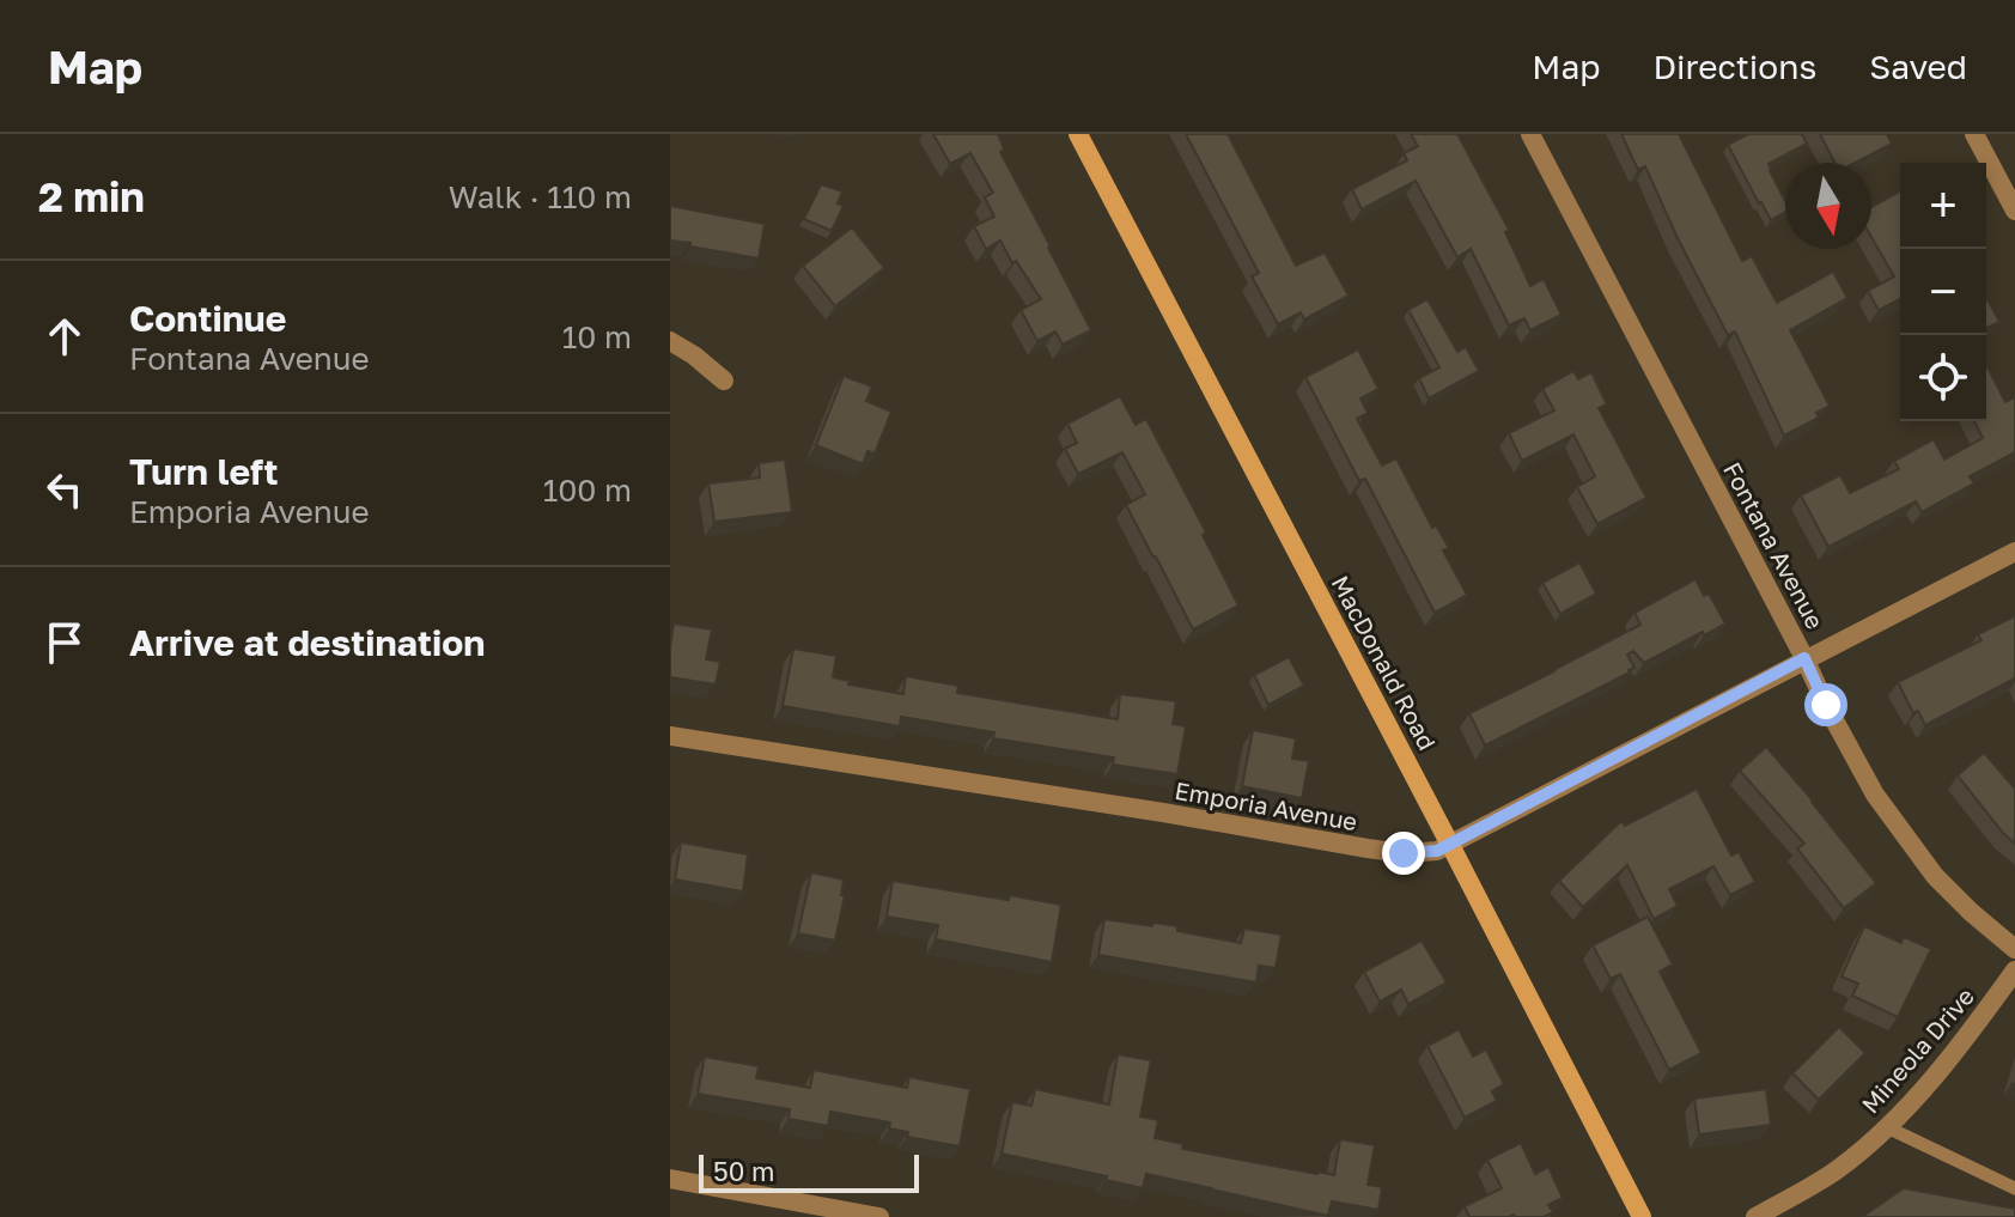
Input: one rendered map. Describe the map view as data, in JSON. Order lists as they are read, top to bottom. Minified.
{"streets":{"street":["Fontana Avenue","MacDonald Road","Emporia Avenue","Mineola Drive"]},"crossings":[["Fontana Avenue","Emporia Avenue"],["MacDonald Road","Emporia Avenue"]],"scale_bar":"50 m","north":"bottom","page":{"header":"Map","nav":["Map","Directions","Saved"],"heading":["2 min","Walk · 110 m"],"map_buttons":["+","−"],"list":[["Continue","Fontana Avenue","10 m"],["Turn left","Emporia Avenue","100 m"],"Arrive at destination"],"scale":"50 m"}}
